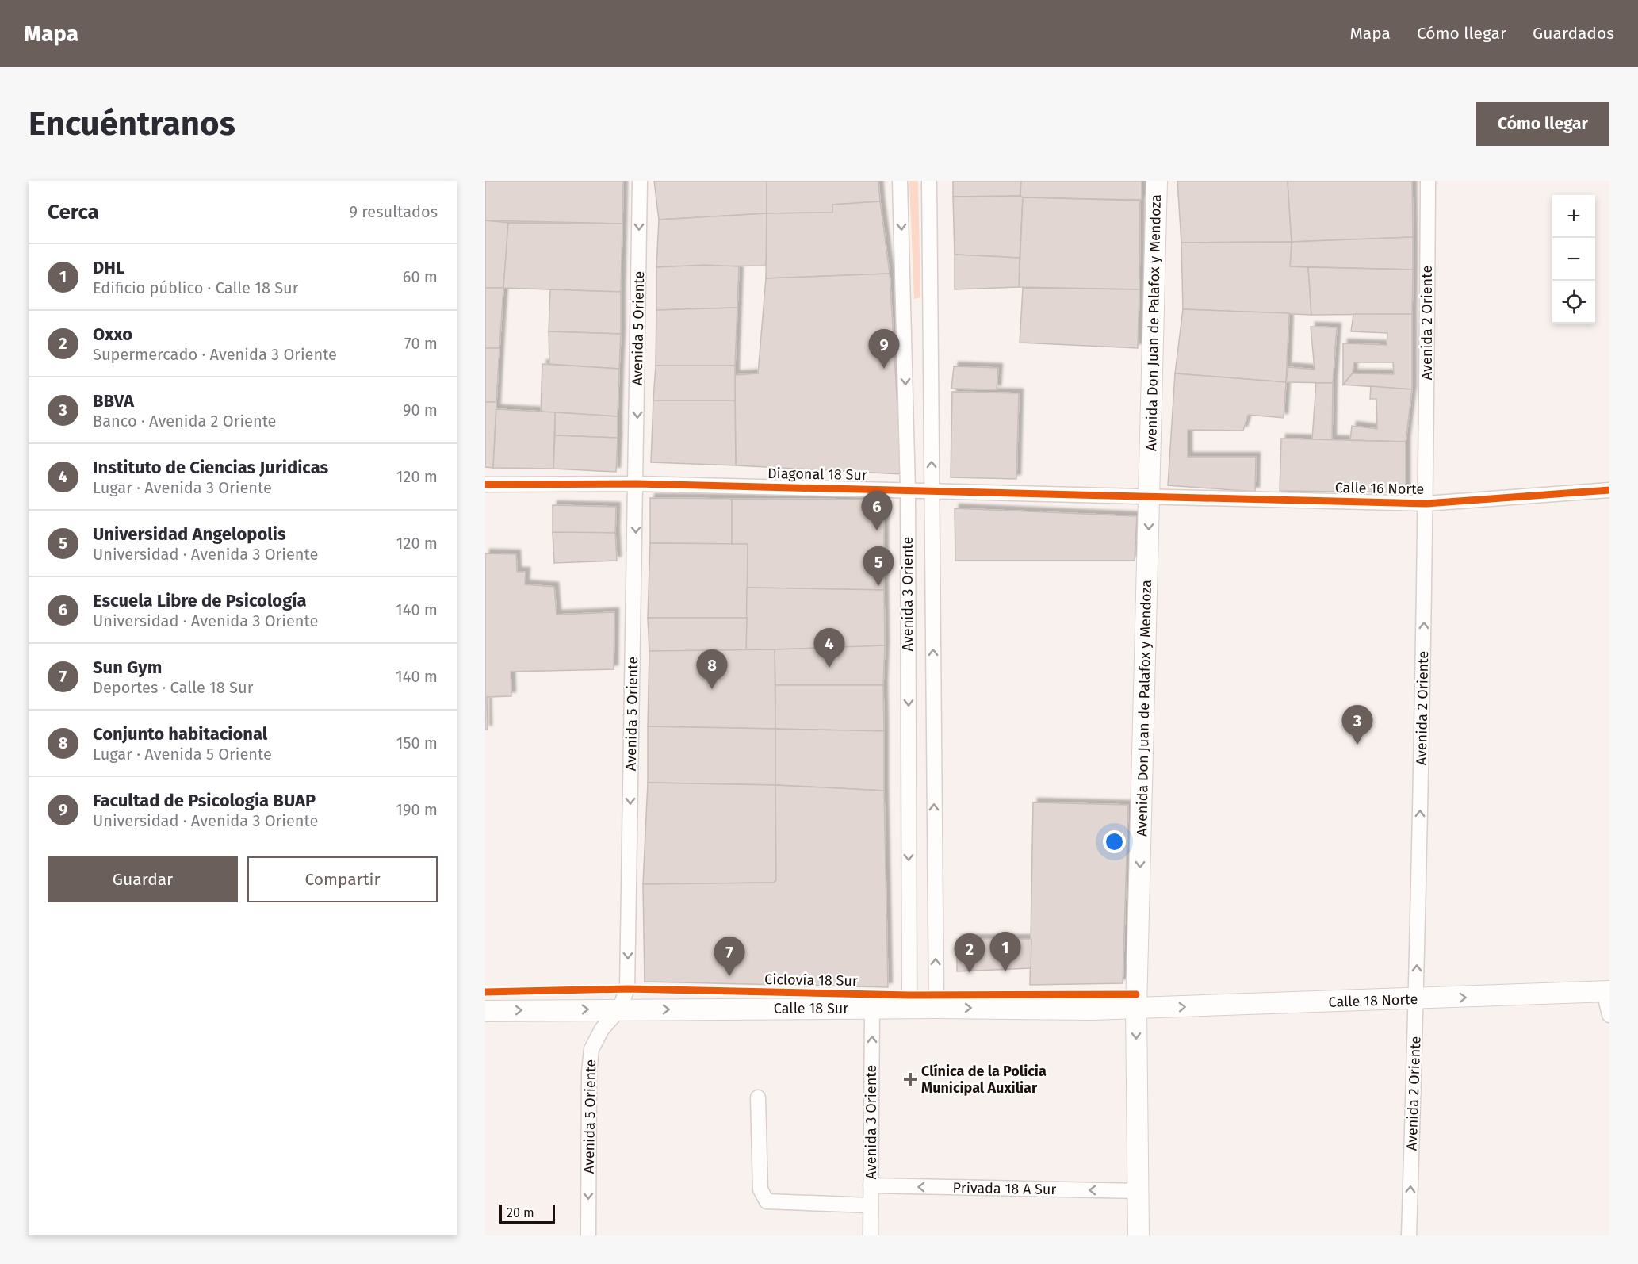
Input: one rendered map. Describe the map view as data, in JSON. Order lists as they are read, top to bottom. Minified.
{"streets":{"street":["Avenida Don Juan de Palafox y Mendoza","Avenida 2 Oriente","Avenida 5 Oriente","Diagonal 18 Sur","Calle 16 Norte","Avenida 3 Oriente","Calle 18 Norte","Calle 18 Sur","Privada 18 A Sur"],"cycle path":["Ciclovía 18 Sur"]},"crossings":[["Avenida Don Juan de Palafox y Mendoza","Diagonal 18 Sur"],["Avenida Don Juan de Palafox y Mendoza","Calle 16 Norte"],["Avenida Don Juan de Palafox y Mendoza","Calle 18 Norte"],["Avenida Don Juan de Palafox y Mendoza","Calle 18 Sur"],["Avenida Don Juan de Palafox y Mendoza","Privada 18 A Sur"],["Avenida 2 Oriente","Calle 16 Norte"],["Avenida 2 Oriente","Calle 18 Norte"],["Avenida 5 Oriente","Diagonal 18 Sur"],["Avenida 5 Oriente","Calle 18 Sur"],["Diagonal 18 Sur","Calle 16 Norte"],["Diagonal 18 Sur","Avenida 3 Oriente"],["Avenida 3 Oriente","Calle 18 Sur"],["Avenida 3 Oriente","Privada 18 A Sur"],["Calle 18 Norte","Calle 18 Sur"]],"one_way":["Avenida Don Juan de Palafox y Mendoza","Avenida 2 Oriente","Avenida 5 Oriente","Calle 18 Norte","Calle 18 Sur","Privada 18 A Sur"],"places":{"health":["Clínica de la Policia Municipal Auxiliar"]},"scale_bar":"20 m","page":{"header":"Mapa","nav":["Mapa","Cómo llegar","Guardados"],"buttons":["Cómo llegar",["Guardar","Compartir"]],"title":"Encuéntranos","heading":["Cerca","9 resultados"],"map_buttons":["+","−"],"list":[{"mark":"1","name":"DHL","note":"Edificio público · Calle 18 Sur","value":"60 m"},{"mark":"2","name":"Oxxo","note":"Supermercado · Avenida 3 Oriente","value":"70 m"},{"mark":"3","name":"BBVA","note":"Banco · Avenida 2 Oriente","value":"90 m"},{"mark":"4","name":"Instituto de Ciencias Juridicas","note":"Lugar · Avenida 3 Oriente","value":"120 m"},{"mark":"5","name":"Universidad Angelopolis","note":"Universidad · Avenida 3 Oriente","value":"120 m"},{"mark":"6","name":"Escuela Libre de Psicología","note":"Universidad · Avenida 3 Oriente","value":"140 m"},{"mark":"7","name":"Sun Gym","note":"Deportes · Calle 18 Sur","value":"140 m"},{"mark":"8","name":"Conjunto habitacional","note":"Lugar · Avenida 5 Oriente","value":"150 m"},{"mark":"9","name":"Facultad de Psicologia BUAP","note":"Universidad · Avenida 3 Oriente","value":"190 m"}],"pins":["9","6","5","4","8","3","1","2","7"],"scale":"20 m"}}
